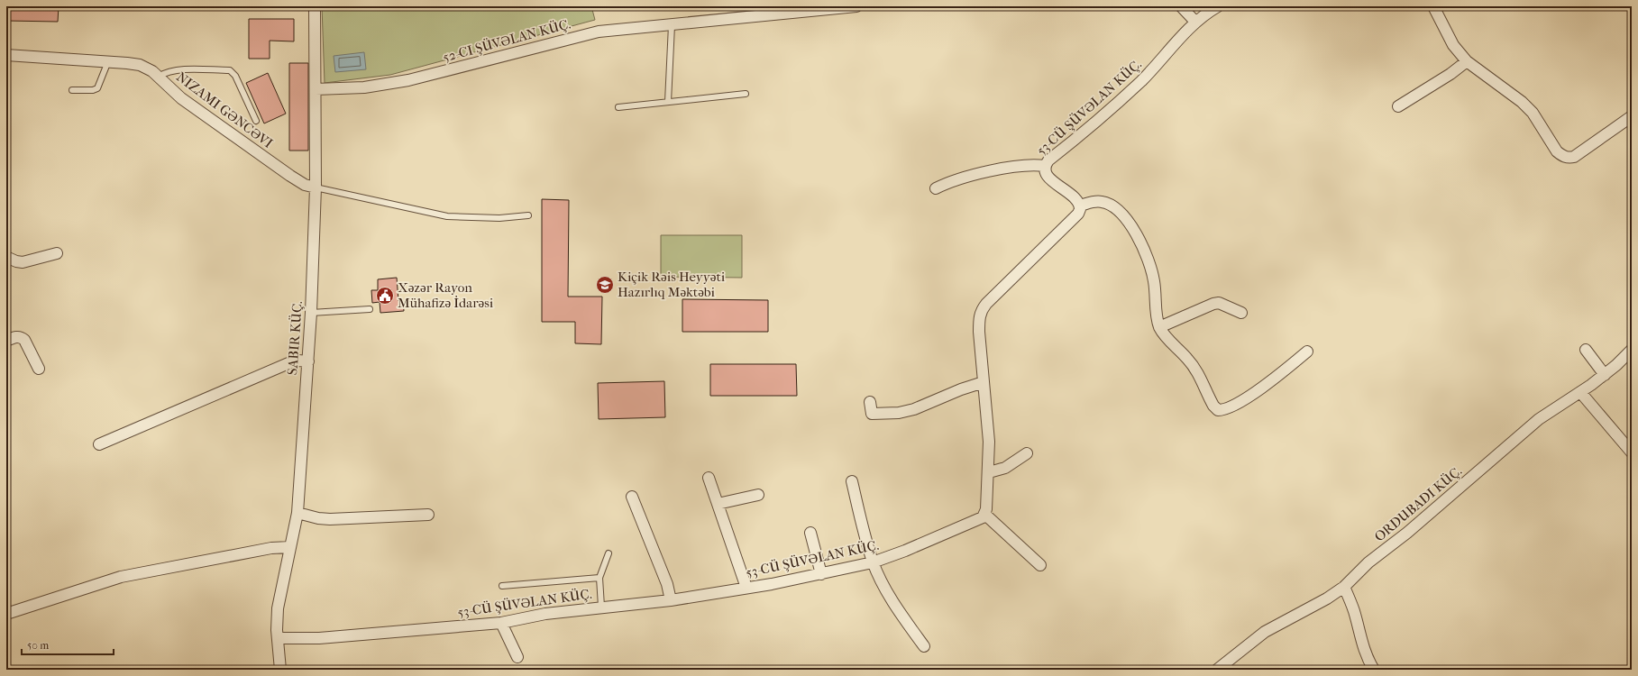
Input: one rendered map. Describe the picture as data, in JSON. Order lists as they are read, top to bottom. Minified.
{"streets":{"street":["52-CI ŞÜVƏLAN KÜÇ.","53-CÜ ŞÜVƏLAN KÜÇ.","NIZAMI GƏNCƏVI","SABIR KÜÇ.","ORDUBADI KÜÇ."]},"crossings":[["52-CI ŞÜVƏLAN KÜÇ.","SABIR KÜÇ."],["53-CÜ ŞÜVƏLAN KÜÇ.","SABIR KÜÇ."],["NIZAMI GƏNCƏVI","SABIR KÜÇ."]],"places":{"school or university":["Kiçik Rəis Heyyəti Hazırlıq Məktəbi"],"public building":["Xəzər Rayon Mühafizə İdarəsi"]},"scale_bar":"50 m"}
